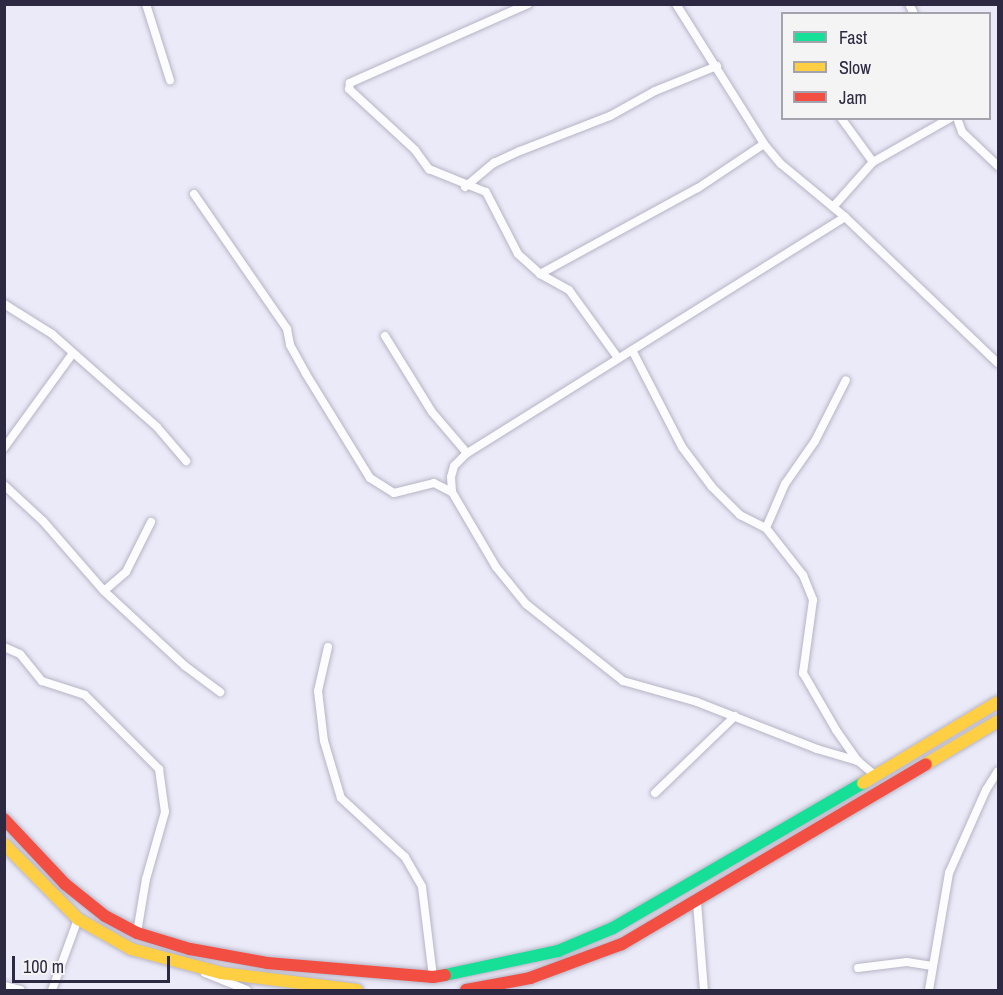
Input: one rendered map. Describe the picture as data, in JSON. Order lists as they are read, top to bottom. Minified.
{"legend":["Fast","Slow","Jam"],"scale_bar":"100 m"}
